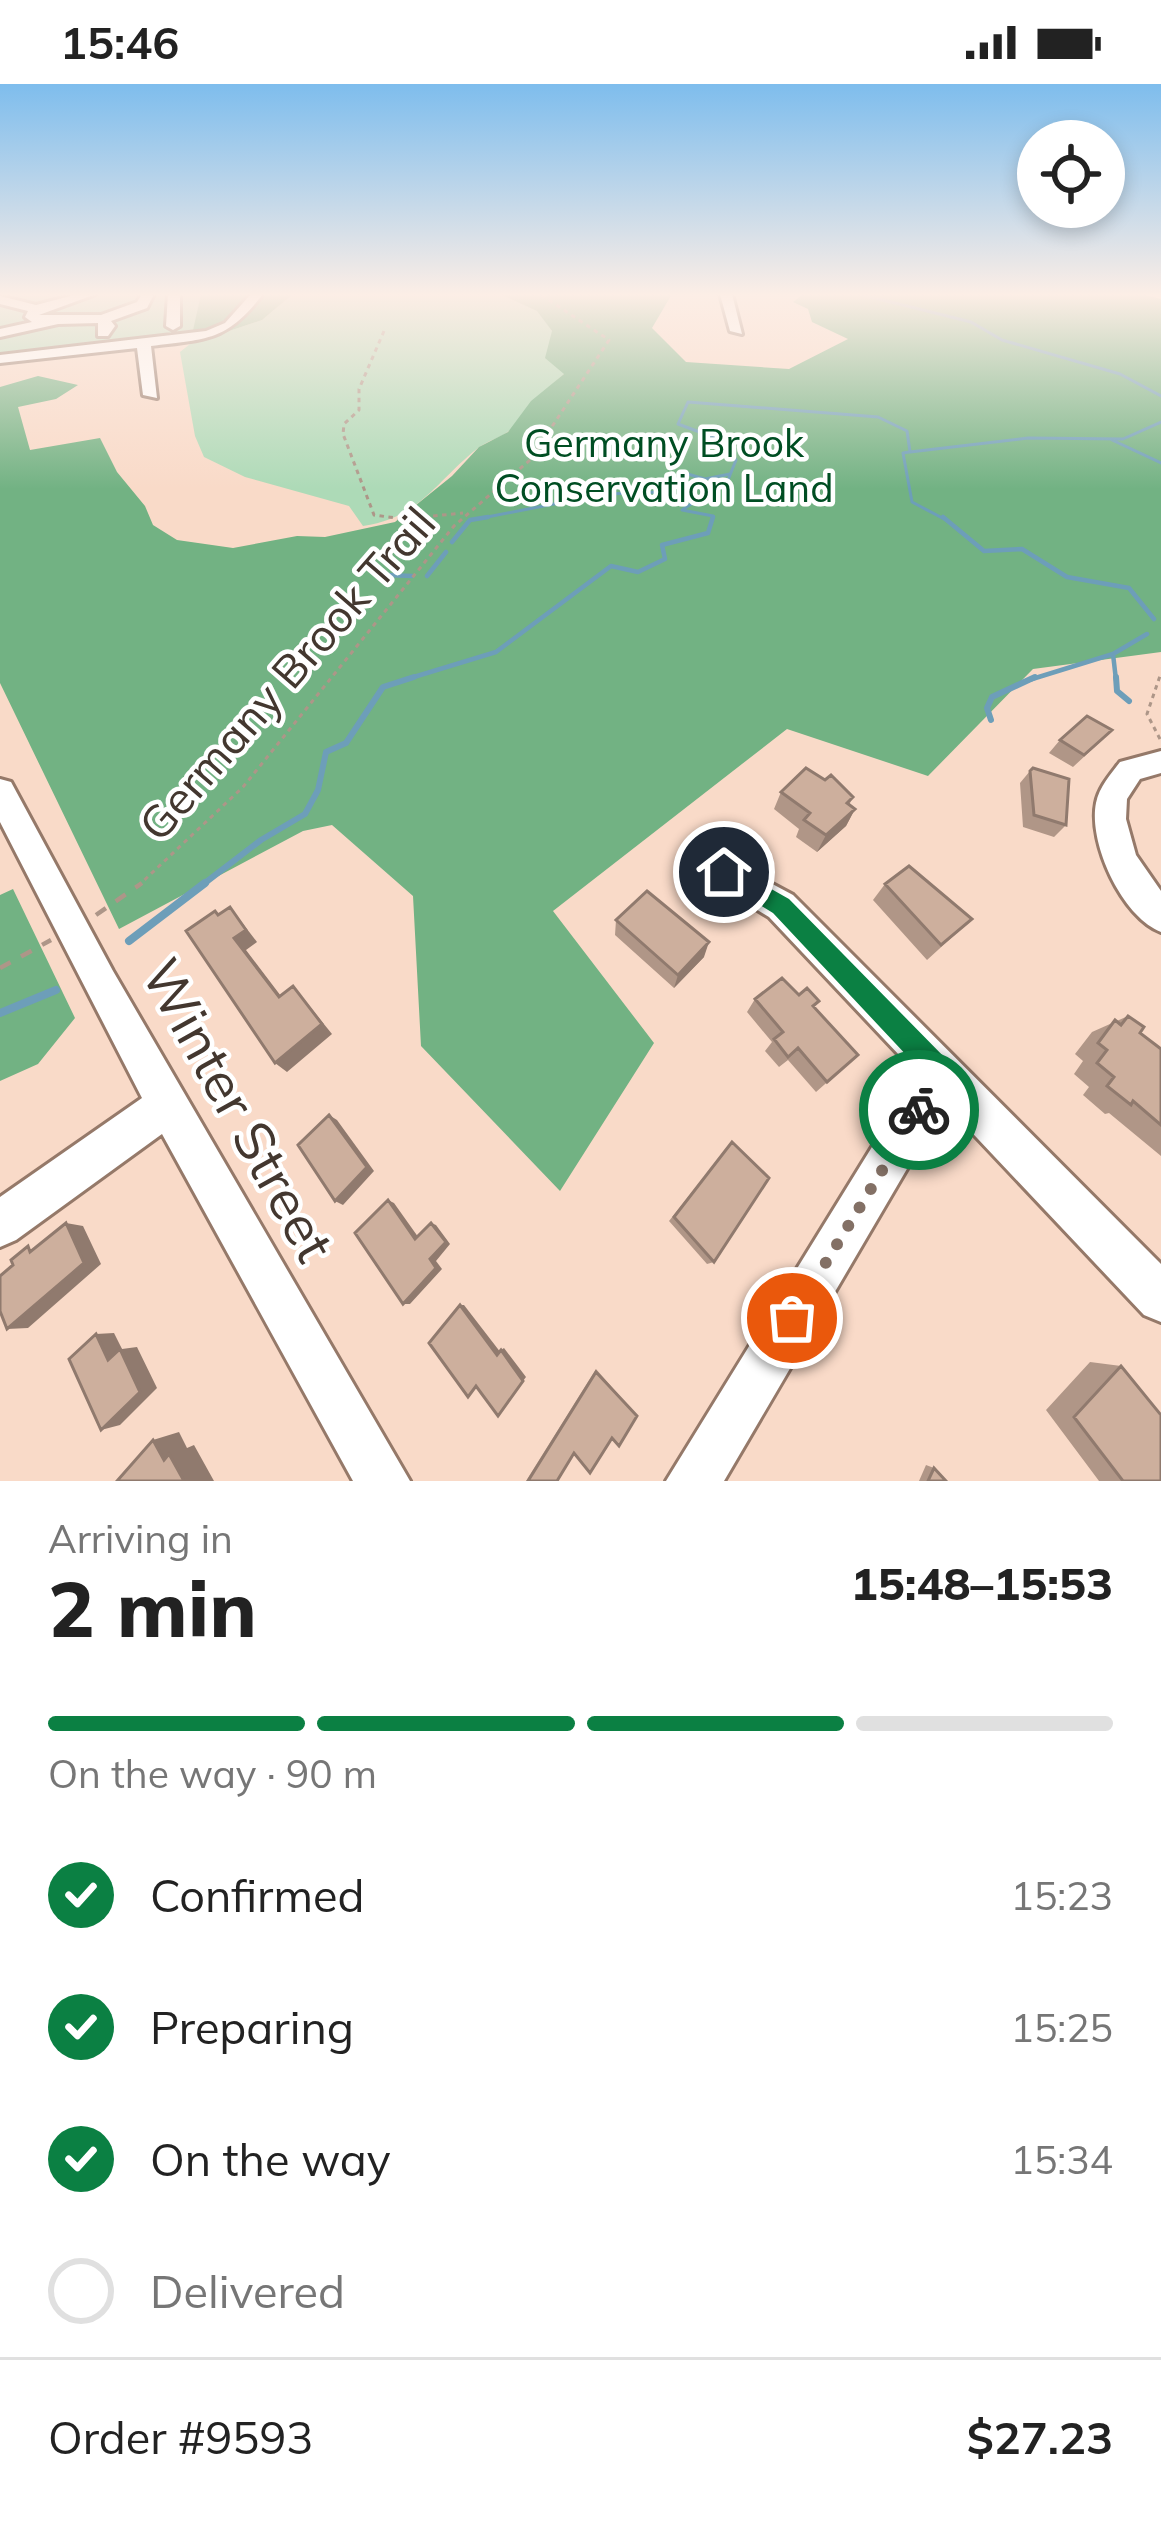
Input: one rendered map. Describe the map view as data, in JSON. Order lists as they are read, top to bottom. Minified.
{"streets":{"street":["Winter Street"],"path":["Germany Brook Trail"]},"crossings":[["Germany Brook Trail","Winter Street"]],"parks":["Germany Brook Conservation Land"],"page":{"status":"15:46","heading":["2 min","Arriving in","15:48–15:53"],"panel":["Order #9593","$27.23"],"bar":"On the way · 90 m","list":[["Confirmed","15:23"],["Preparing","15:25"],["On the way","15:34"],"Delivered"]}}
